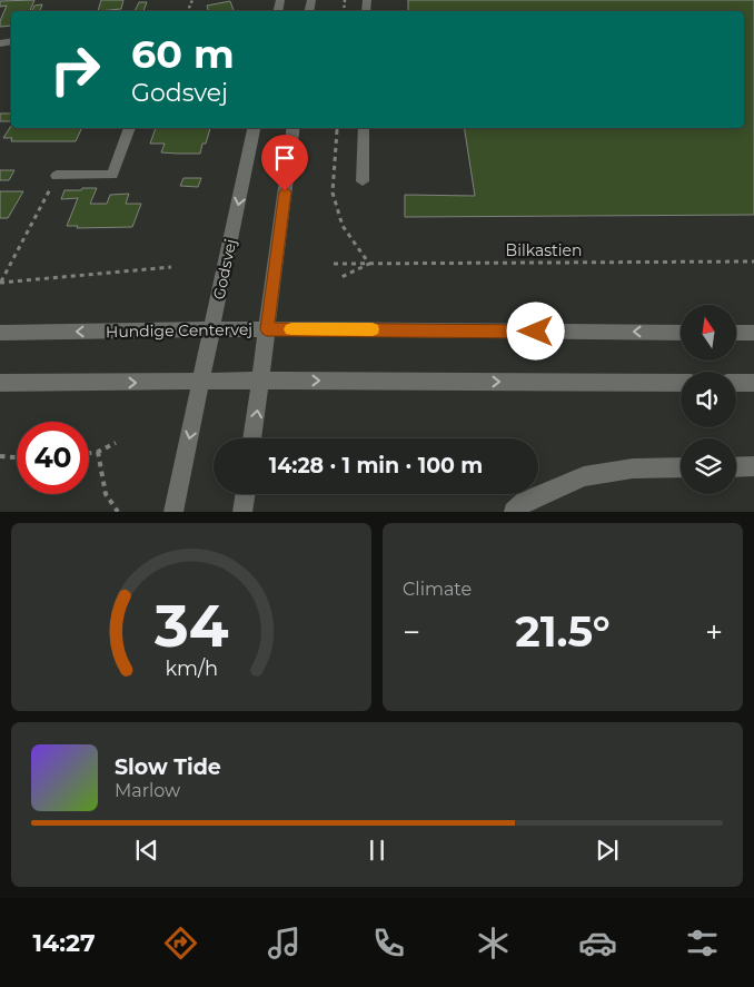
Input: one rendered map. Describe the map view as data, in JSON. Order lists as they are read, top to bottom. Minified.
{"streets":{"street":["Godsvej","Hundige Centervej"],"path":["Bilkastien"]},"crossings":[["Godsvej","Hundige Centervej"]],"north":"top","page":{"turn":["60 m","Godsvej"],"limit":"40","trip":"14:28 · 1 min · 100 m","tile":"Climate","heat":["−","21.5°","+"],"song":["Slow Tide","Marlow"],"tabs":"14:27","gauge":["34","km/h"]}}
